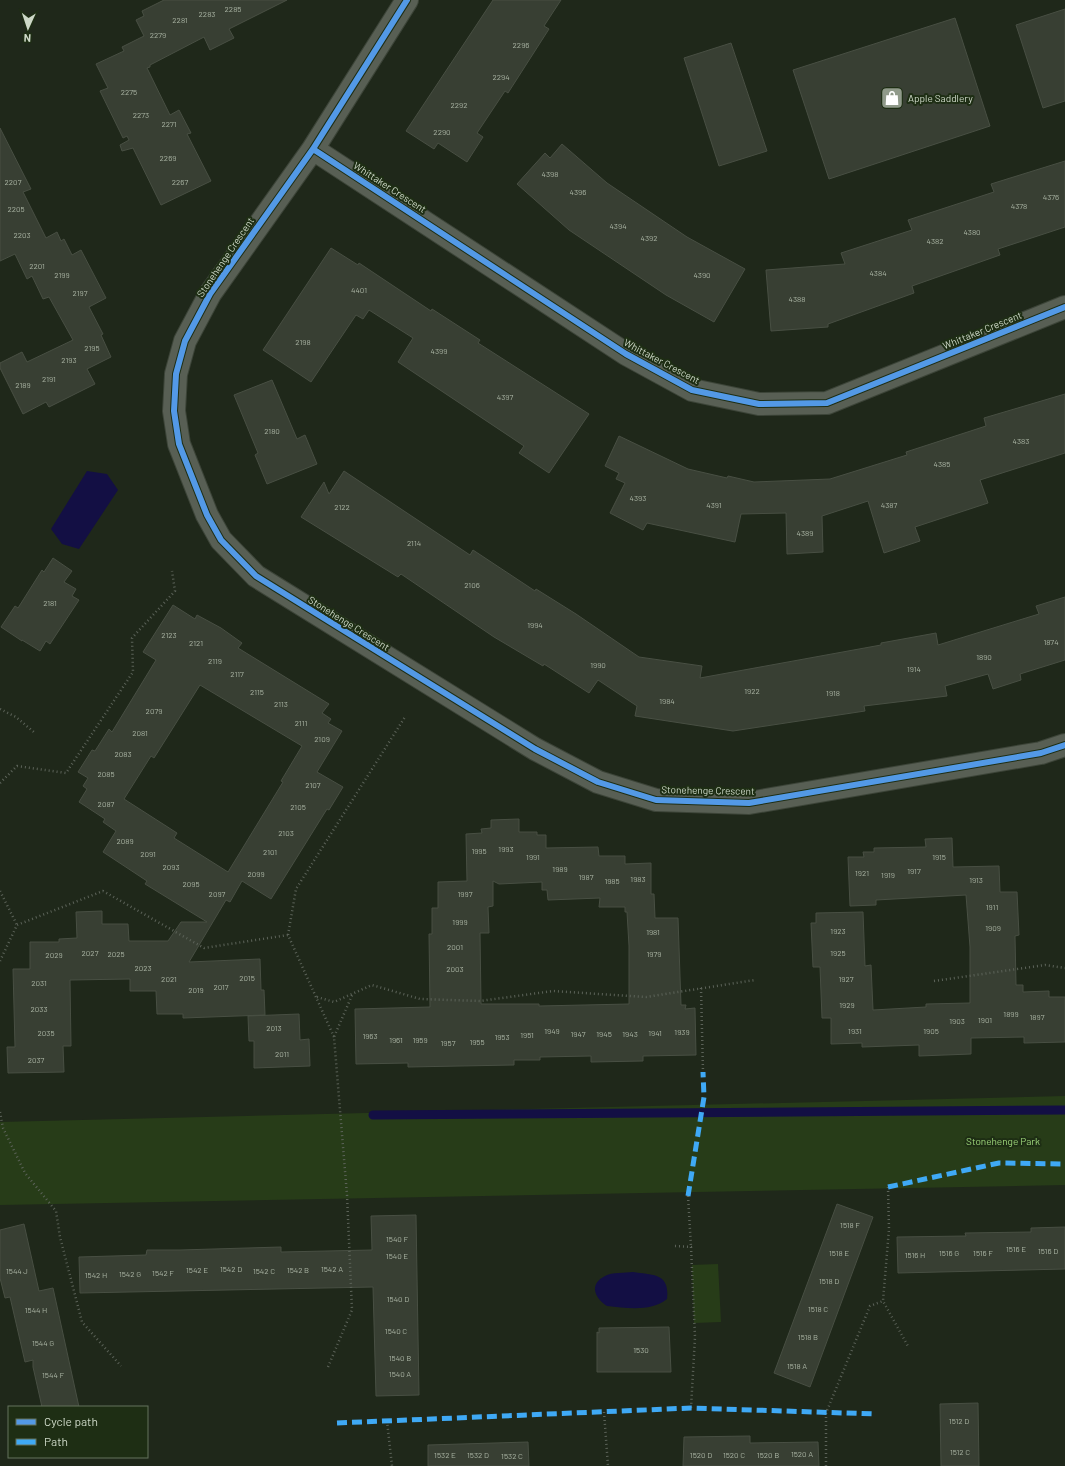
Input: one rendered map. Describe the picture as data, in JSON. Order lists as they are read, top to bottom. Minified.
{"streets":{"street":["Whittaker Crescent","Stonehenge Crescent"]},"crossings":[["Whittaker Crescent","Stonehenge Crescent"]],"parks":["Stonehenge Park"],"places":{"shop":["Apple Saddlery"]},"house_numbers":["2285","2283","2281","2279","2296","2294","2275","2292","2273","2271","2290","2269","4398","2207","2267","4396","4376","4378","2205","4394","4380","2203","4392","4382","2201","4384","2199","4390","4401","2197","4388","2198","2195","4399","2193","2191","2189","4397","2180","4383","4385","4393","4391","4387","2122","4389","2114","2106","2181","1994","2123","1874","2121","1890","2119","1990","1914","2117","1922","2115","1918","1984","2113","2079","2111","2081","2109","2083","2085","2107","2087","2105","2103","2089","1993","1995","2101","2091","1991","1915","2093","1989","1917","1921","2099","1919","1987","1983","1913","1985","2095","2097","1997","1911","1999","1909","1923","1981","2001","2027","1925","2025","1979","2029","2023","2003","2015","2021","1927","2031","2017","2019","1929","2033","1899","1897","1901","1903","2013","1949","1931","1905","1939","2035","1941","1947","1945","1943","1951","1963","1953","1961","1959","1955","1957","2011","2037","1518 F","1540 F","1516 E","1516 D","1518 E","1516 G","1516 F","1516 H","1540 E","1542 D","1542 A","1542 E","1542 B","1544 J","1542 C","1542 F","1542 G","1542 H","1518 D","1540 D","1518 C","1544 H","1540 C","1518 B","1544 G","1530","1540 B","1518 A","1540 A","1544 F","1512 D","1512 C","1520 A","1532 E","1532 D","1520 D","1520 C","1520 B","1532 C"],"legend":["Cycle path","Path"],"north":"bottom"}
